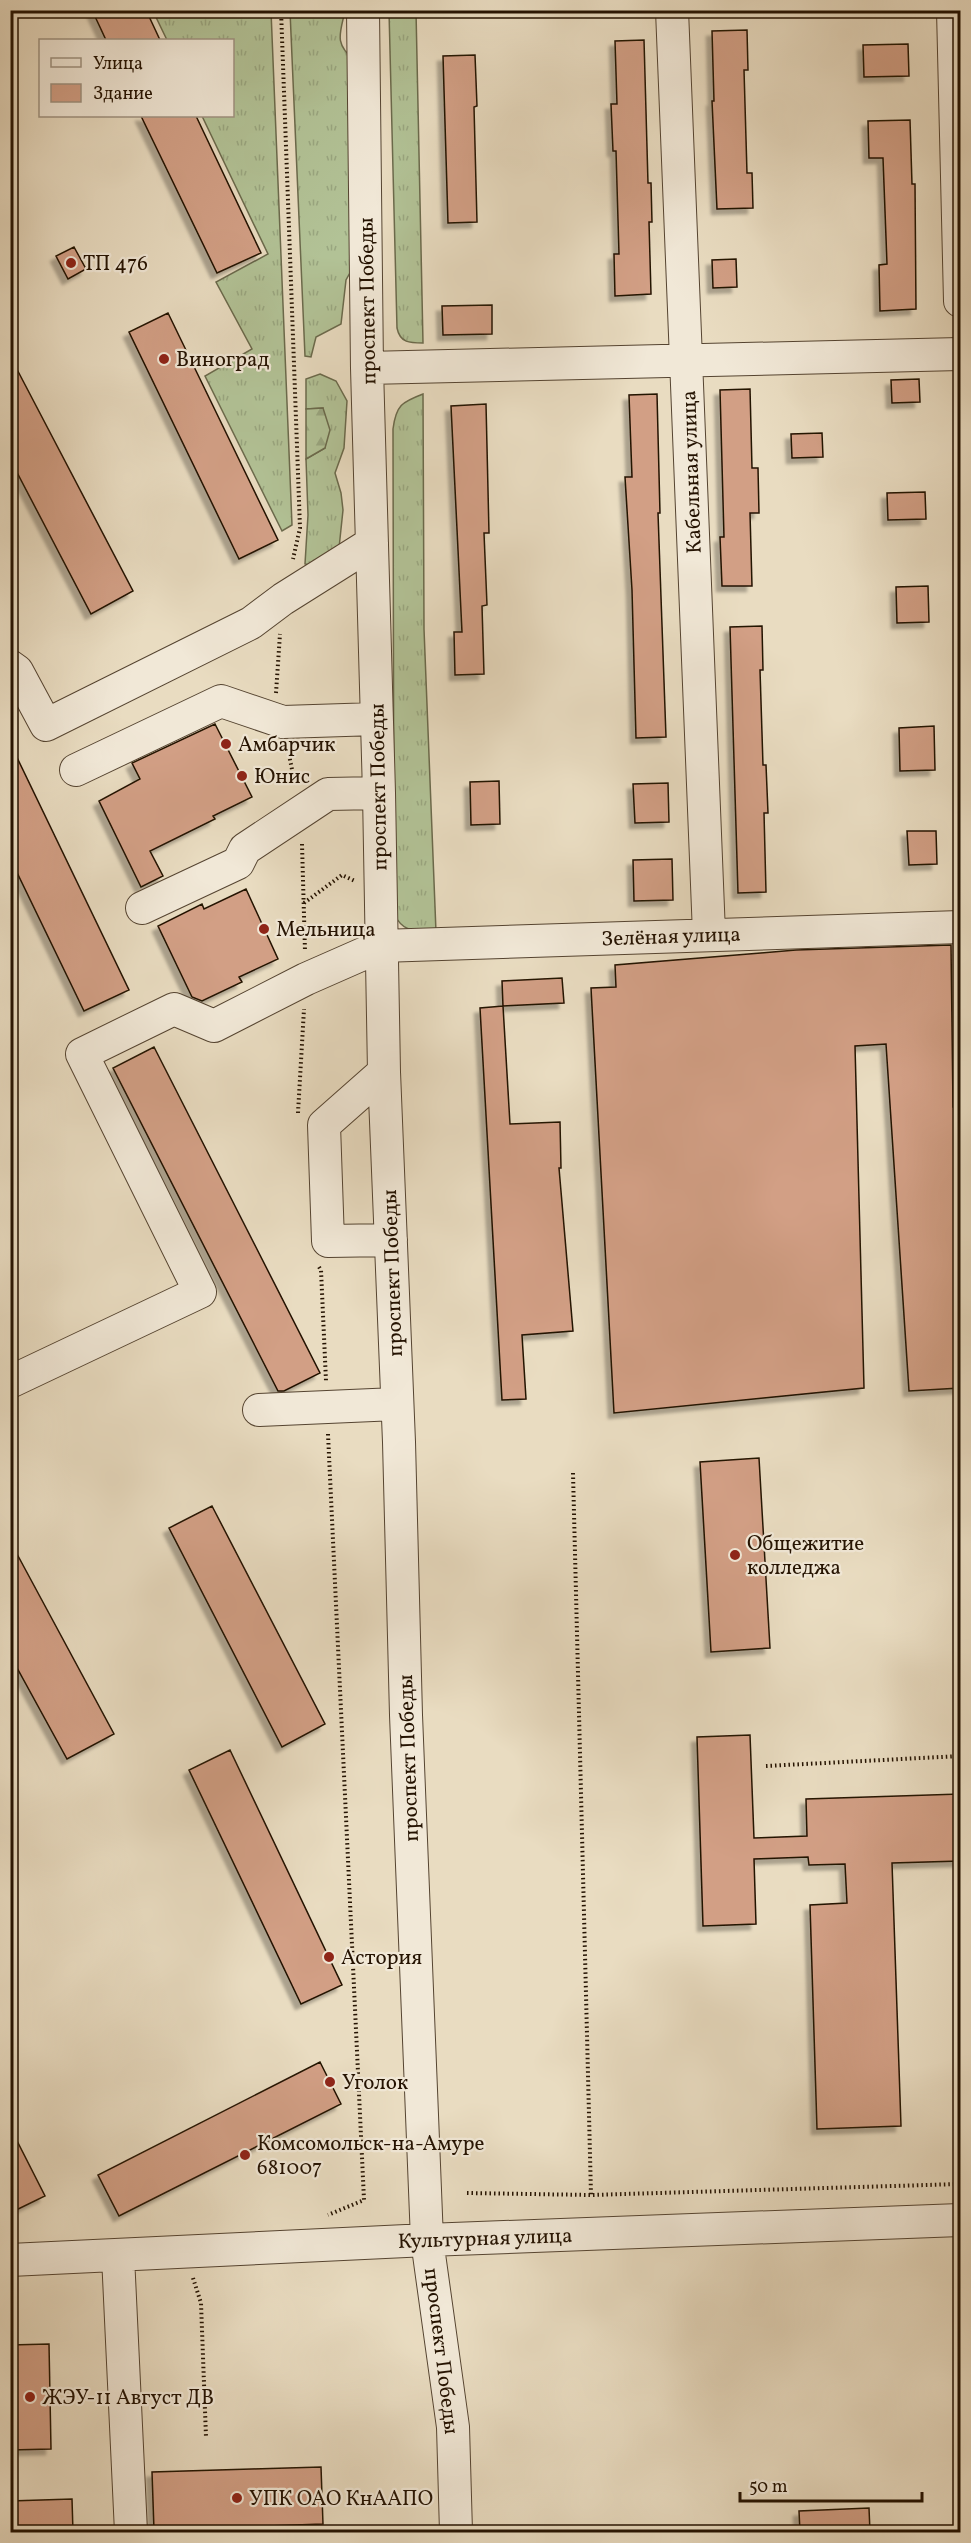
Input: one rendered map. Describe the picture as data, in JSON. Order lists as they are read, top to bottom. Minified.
{"streets":{"street":["проспект Победы","Кабельная улица","Зелёная улица","Культурная улица"]},"crossings":[["проспект Победы","Зелёная улица"],["проспект Победы","Культурная улица"],["Кабельная улица","Зелёная улица"]],"places":["ТП 476","Виноград","Амбарчик","Юнис","Мельница","Общежитие колледжа","Астория","Уголок","Комсомольск-на-Амуре 681007","ЖЭУ-11 Август ДВ","УПК ОАО КнААПО"],"legend":["Улица","Здание"],"scale_bar":"50 m"}
